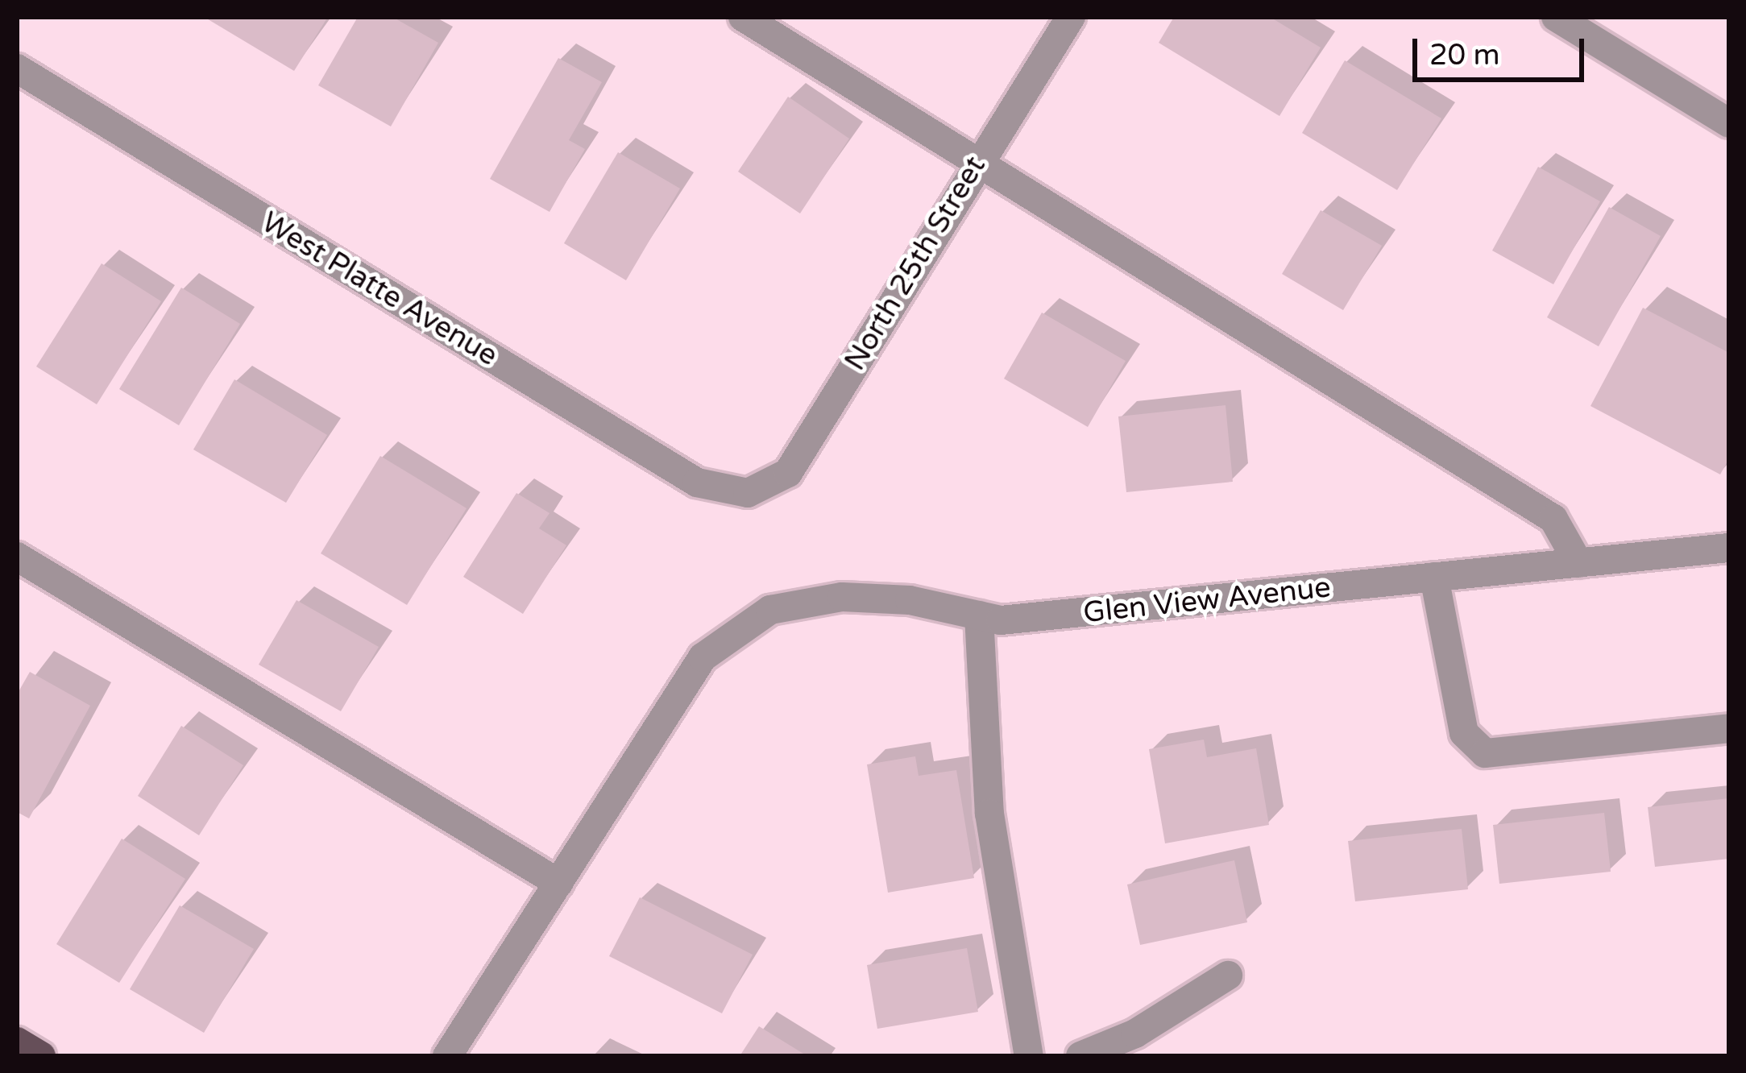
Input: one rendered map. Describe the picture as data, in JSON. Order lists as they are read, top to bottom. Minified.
{"streets":{"street":["North 25th Street","West Platte Avenue","Glen View Avenue"]},"crossings":[["North 25th Street","West Platte Avenue"]],"scale_bar":"20 m"}
